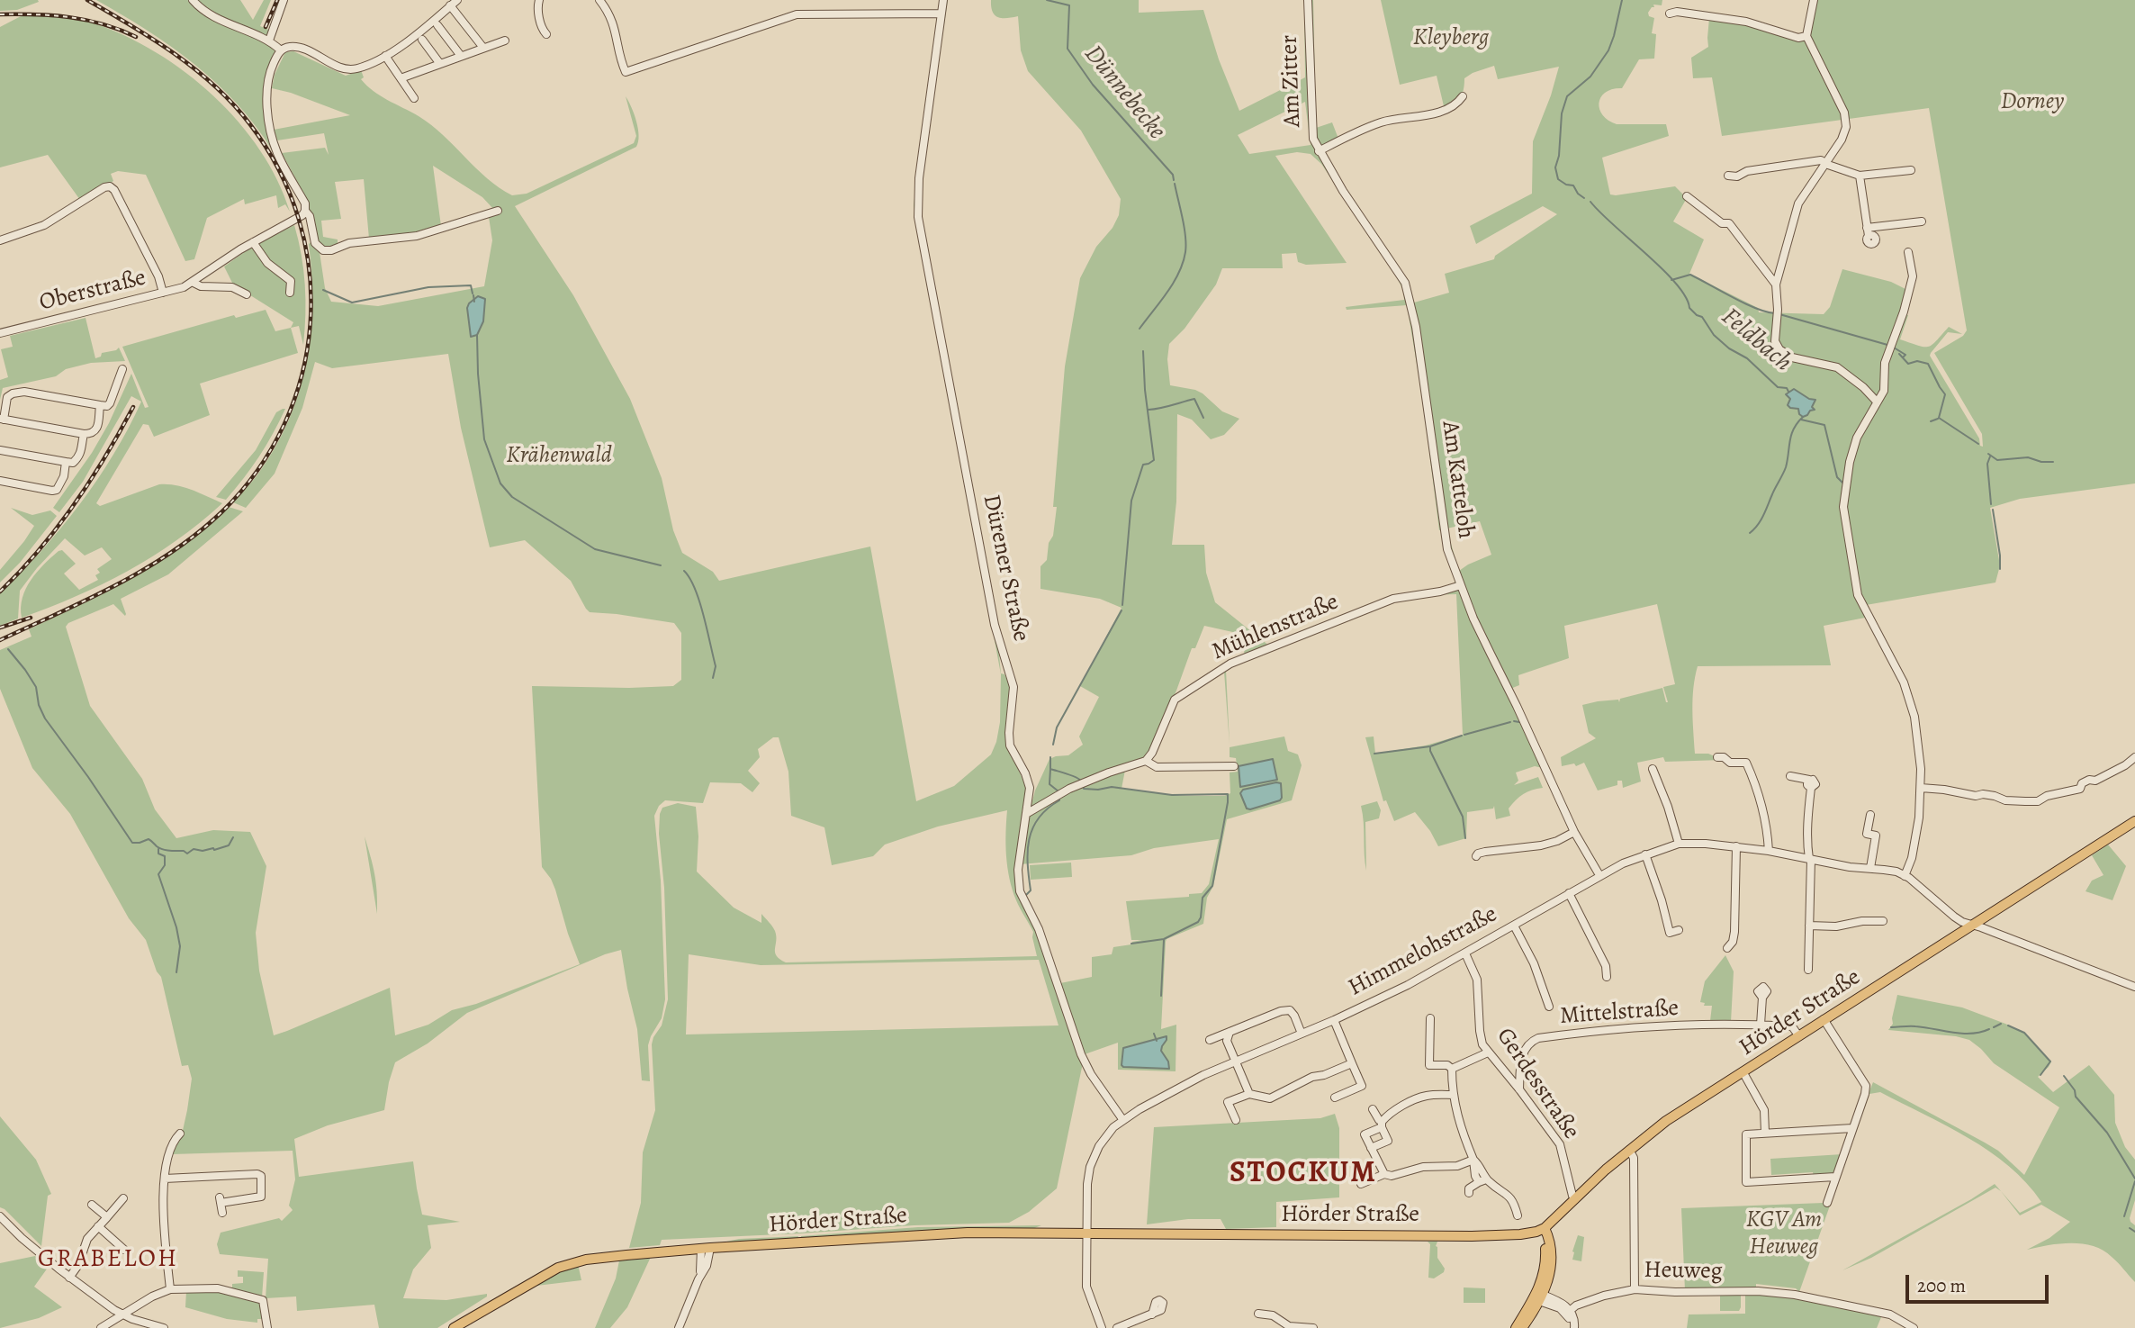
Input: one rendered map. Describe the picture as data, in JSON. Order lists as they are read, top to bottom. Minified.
{"streets":{"main road":["Hörder Straße"],"street":["Am Zitter","Oberstraße","Am Katteloh","Dürener Straße","Mühlenstraße","Himmelohstraße","Mittelstraße","Gerdesstraße","Heuweg"]},"crossings":[["Am Zitter","Am Katteloh"],["Am Katteloh","Mühlenstraße"],["Am Katteloh","Himmelohstraße"],["Dürener Straße","Himmelohstraße"],["Himmelohstraße","Hörder Straße"],["Himmelohstraße","Gerdesstraße"],["Mittelstraße","Hörder Straße"],["Mittelstraße","Gerdesstraße"],["Hörder Straße","Gerdesstraße"]],"districts":["STOCKUM","GRABELOH"],"water":["Dünnebecke","Feldbach"],"parks":["Kleyberg","Dorney","Krähenwald","KGV Am Heuweg"],"scale_bar":"200 m"}
